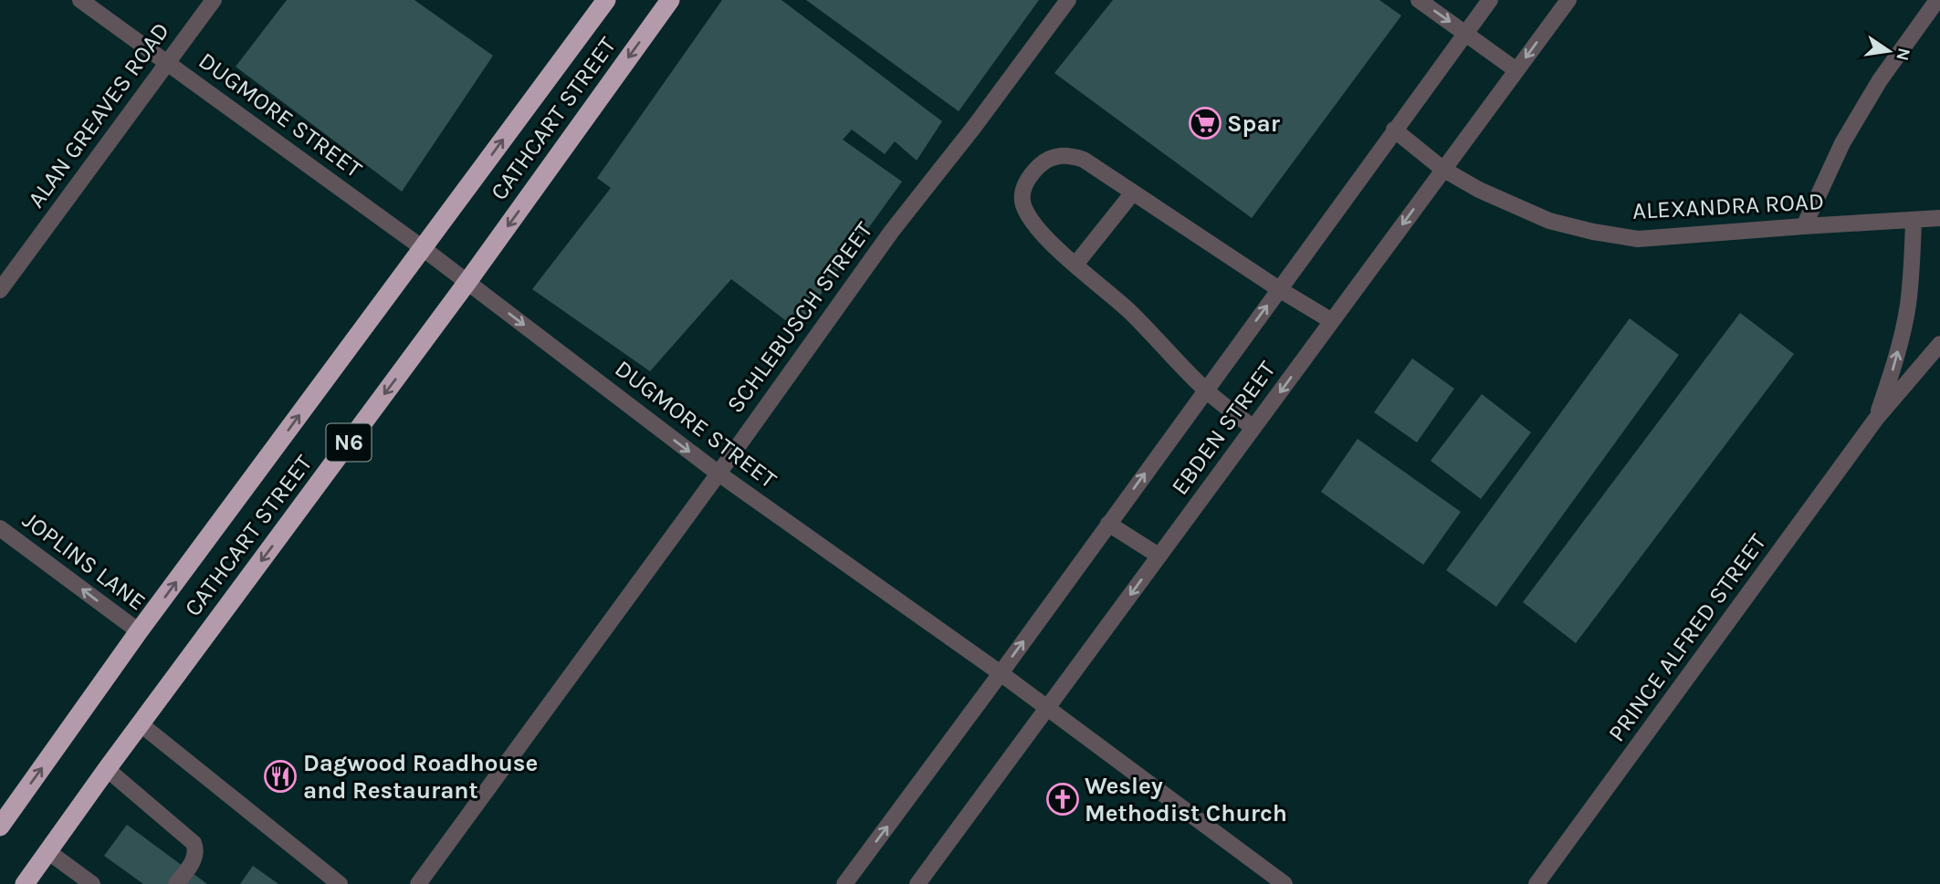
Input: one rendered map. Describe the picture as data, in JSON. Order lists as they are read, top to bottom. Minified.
{"streets":{"highway":["CATHCART STREET","N6"],"street":["ALAN GREAVES ROAD","DUGMORE STREET","ALEXANDRA ROAD","SCHLEBUSCH STREET","EBDEN STREET","JOPLINS LANE","PRINCE ALFRED STREET"]},"crossings":[["ALAN GREAVES ROAD","DUGMORE STREET"],["DUGMORE STREET","CATHCART STREET"],["DUGMORE STREET","SCHLEBUSCH STREET"],["DUGMORE STREET","EBDEN STREET"],["CATHCART STREET","JOPLINS LANE"],["ALEXANDRA ROAD","EBDEN STREET"],["ALEXANDRA ROAD","PRINCE ALFRED STREET"]],"one_way":["JOPLINS LANE"],"places":{"supermarket":["Spar"],"restaurant":["Dagwood Roadhouse and Restaurant"],"church":["Wesley Methodist Church"]},"north":"right"}
